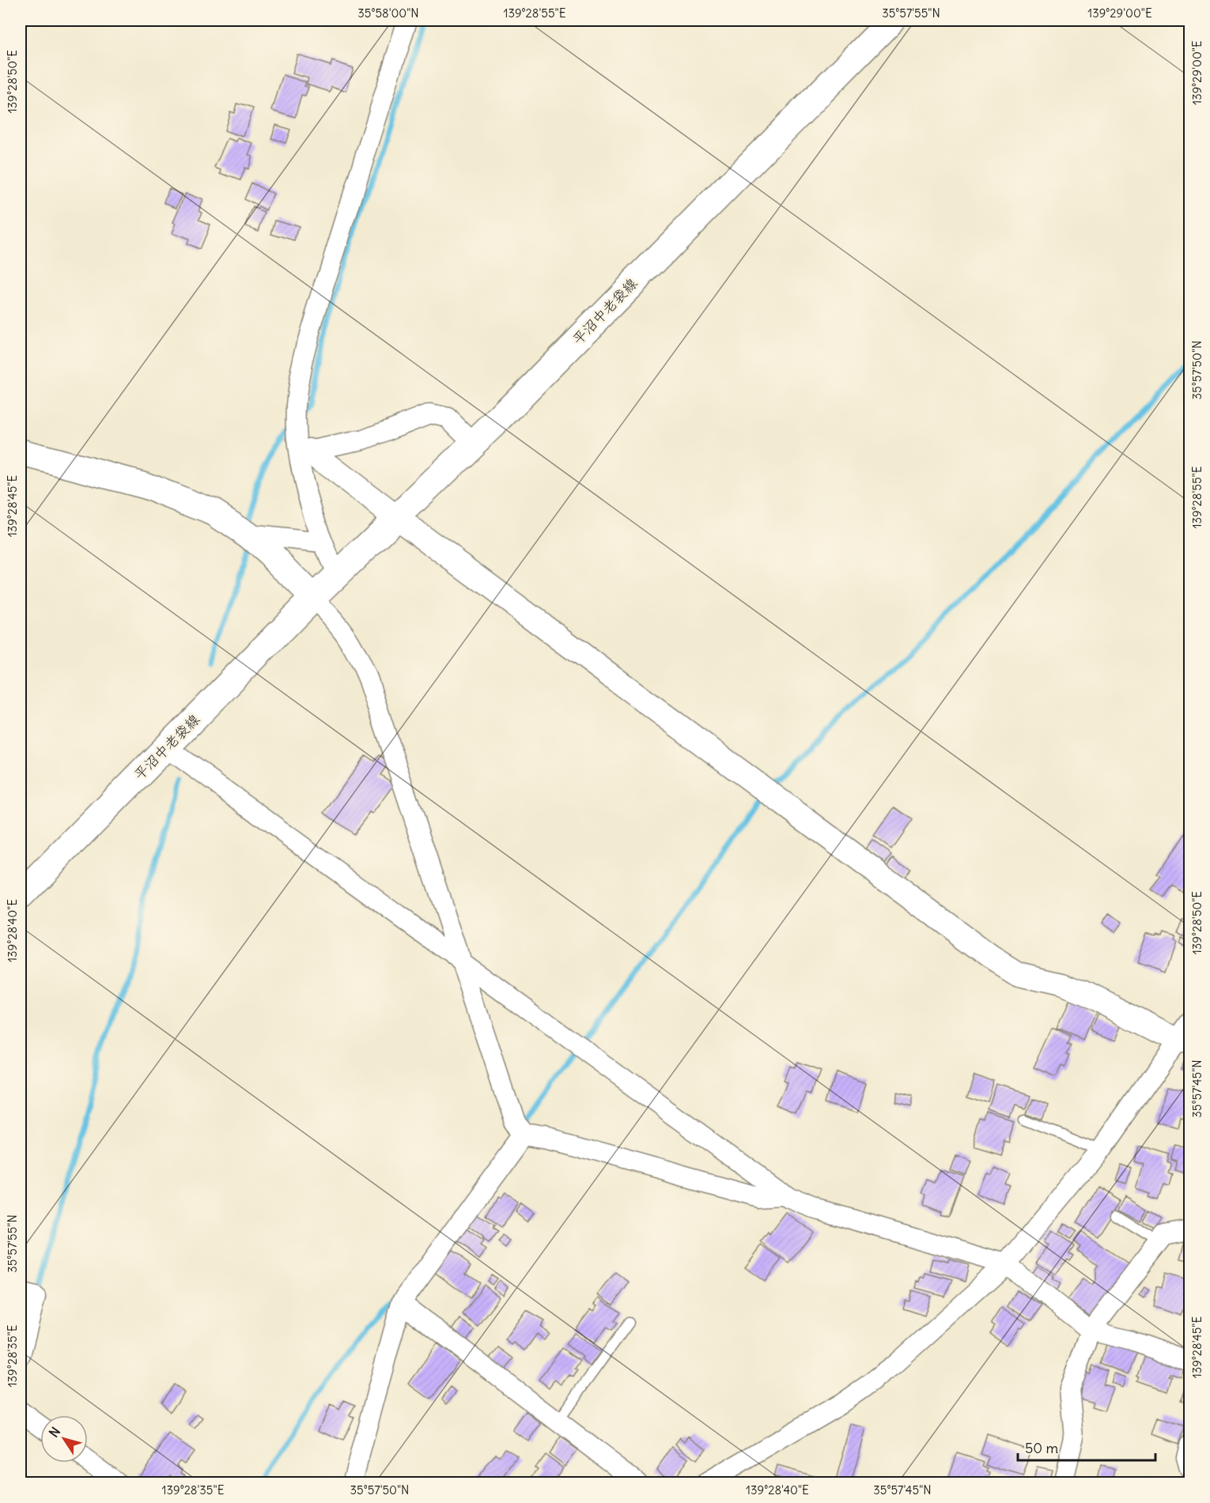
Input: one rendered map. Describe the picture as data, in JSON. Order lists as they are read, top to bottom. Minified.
{"streets":{"main road":["平沼中老袋線"]},"scale_bar":"50 m","north":"top left","coordinates":["35°58'00\"N","139°28'55\"E","35°57'55\"N","139°29'00\"E","139°28'50\"E","35°57'50\"N","139°28'45\"E","139°28'40\"E","35°57'45\"N","139°28'35\"E"]}
